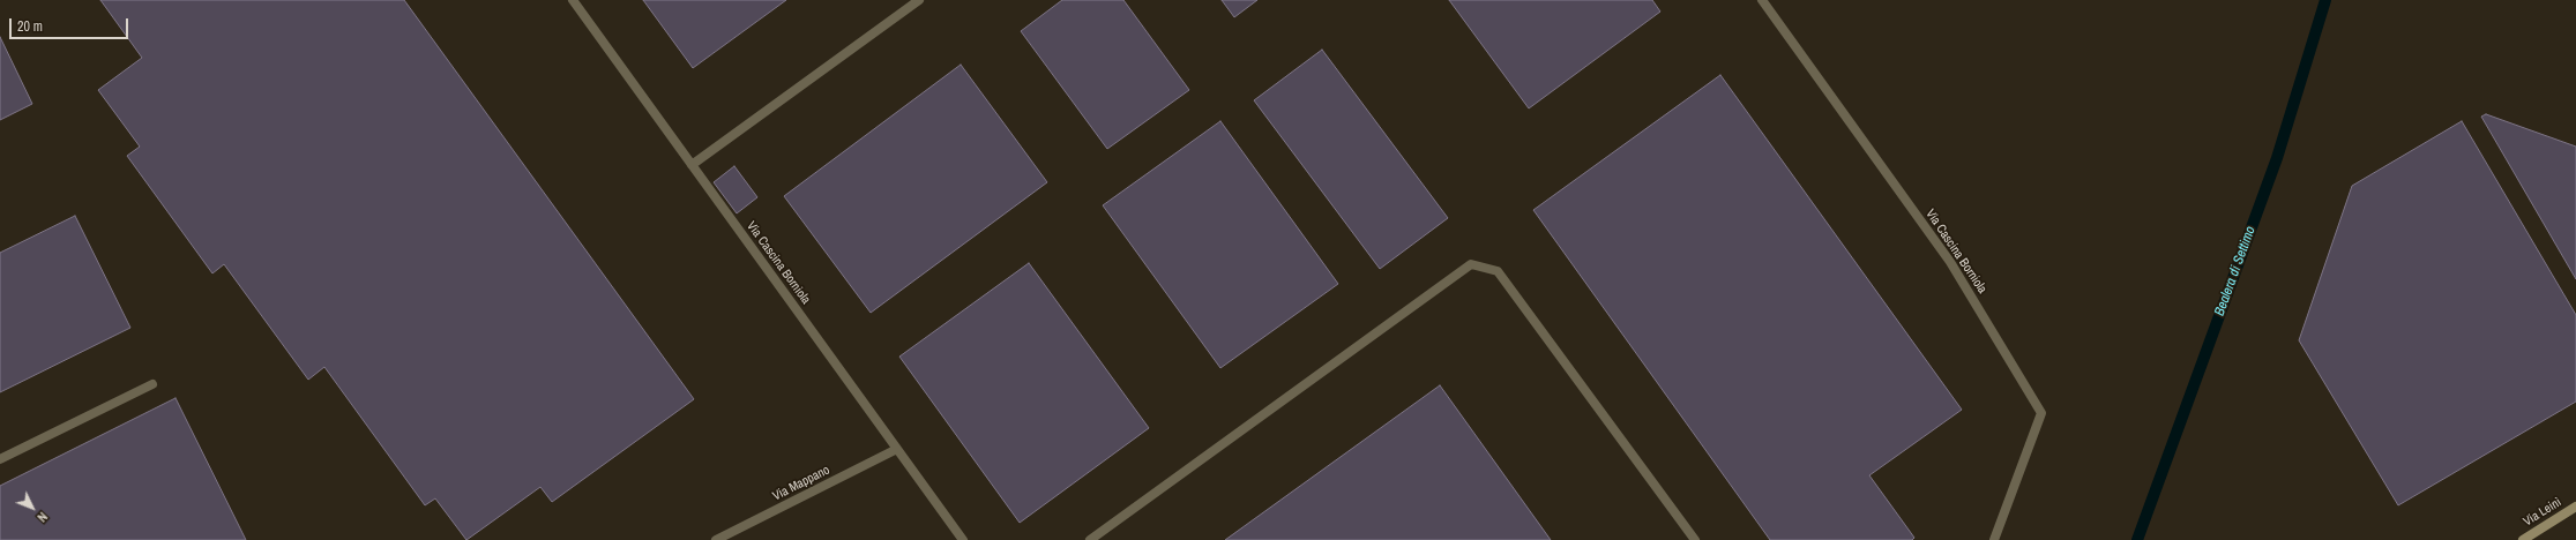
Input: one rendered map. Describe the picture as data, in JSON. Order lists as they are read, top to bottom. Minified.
{"streets":{"street":["Via Cascina Borniola","Via Mappano","Via Leinì"]},"crossings":[["Via Cascina Borniola","Via Mappano"]],"water":["Bealera di Settimo"],"scale_bar":"20 m","north":"bottom right"}
